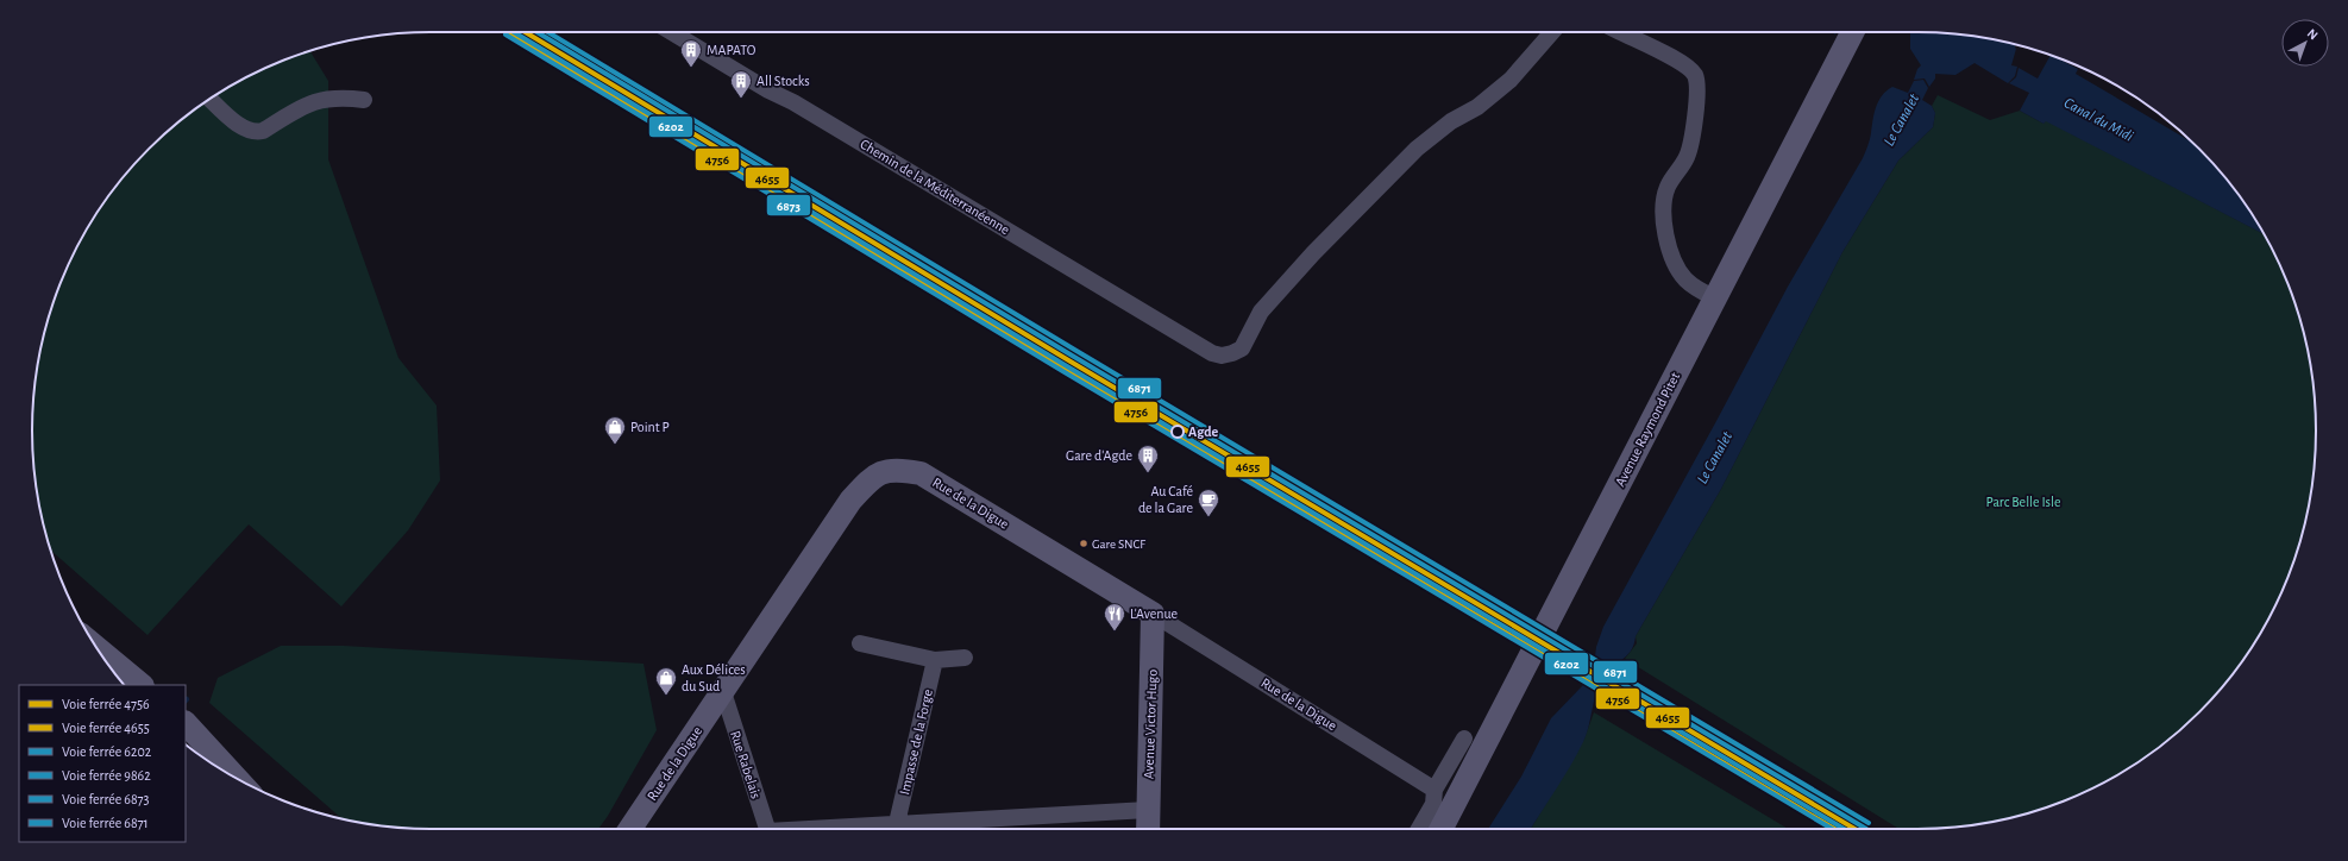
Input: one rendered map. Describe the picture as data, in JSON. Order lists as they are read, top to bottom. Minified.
{"streets":{"main road":["Avenue Raymond Pitet","Rue de la Digue","Avenue Victor Hugo"],"street":["Chemin de la Méditerranéenne","Impasse de la Forge","Rue Rabelais"]},"crossings":[["Rue de la Digue","Avenue Victor Hugo"],["Rue de la Digue","Rue Rabelais"]],"water":["Le Canalet","Canal du Midi"],"parks":["Parc Belle Isle"],"places":{"building":["MAPATO","All Stocks","Gare d'Agde"],"other":["Agde","Gare SNCF"],"shop":["Point P","Aux Délices du Sud"],"cafe":["Au Café de la Gare"],"restaurant":["L'Avenue"]},"lines":["rail line 4756","rail line 4655","rail line 6202","rail line 9862","rail line 6871","rail line 6873"],"legend":["Voie ferrée 4756","Voie ferrée 4655","Voie ferrée 6202","Voie ferrée 9862","Voie ferrée 6873","Voie ferrée 6871"],"north":"top right"}
